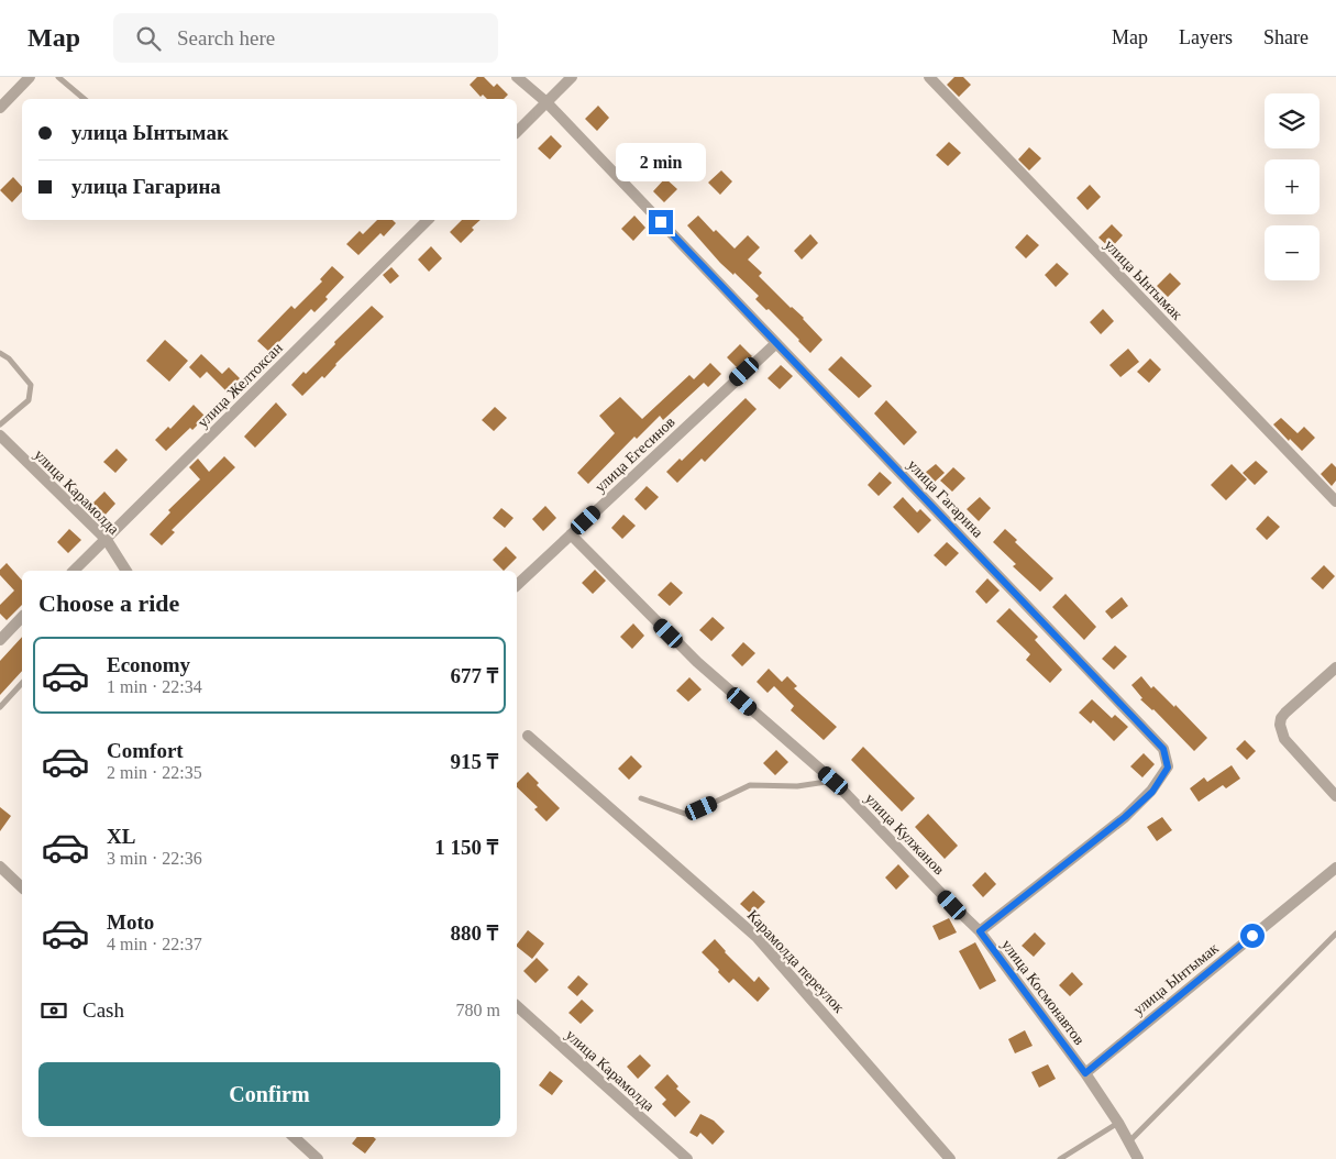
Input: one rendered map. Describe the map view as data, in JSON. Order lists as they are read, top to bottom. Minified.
{"streets":{"street":["улица Ынтымак","улица Желтоксан","улица Егесинов","улица Карамолда","улица Гагарина","улица Кулжанов","Карамолда переулок","улица Космонавтов"]},"crossings":[["улица Ынтымак","улица Космонавтов"],["улица Желтоксан","улица Карамолда"],["улица Егесинов","улица Гагарина"],["улица Егесинов","улица Кулжанов"],["улица Гагарина","улица Космонавтов"],["улица Кулжанов","улица Космонавтов"]],"page":{"header":"Map","search":"Search here","nav":["Map","Layers","Share"],"map_buttons":["+","−"],"banner":["улица Ынтымак","улица Гагарина"],"bubble":"2 min","heading":"Choose a ride","list":[{"name":"Economy","note":"1 min · 22:34","value":"677 ₸"},{"name":"Comfort","note":"2 min · 22:35","value":"915 ₸"},{"name":"XL","note":"3 min · 22:36","value":"1 150 ₸"},{"name":"Moto","note":"4 min · 22:37","value":"880 ₸"}],"pay":["Cash","780 m"],"buttons":"Confirm"}}
